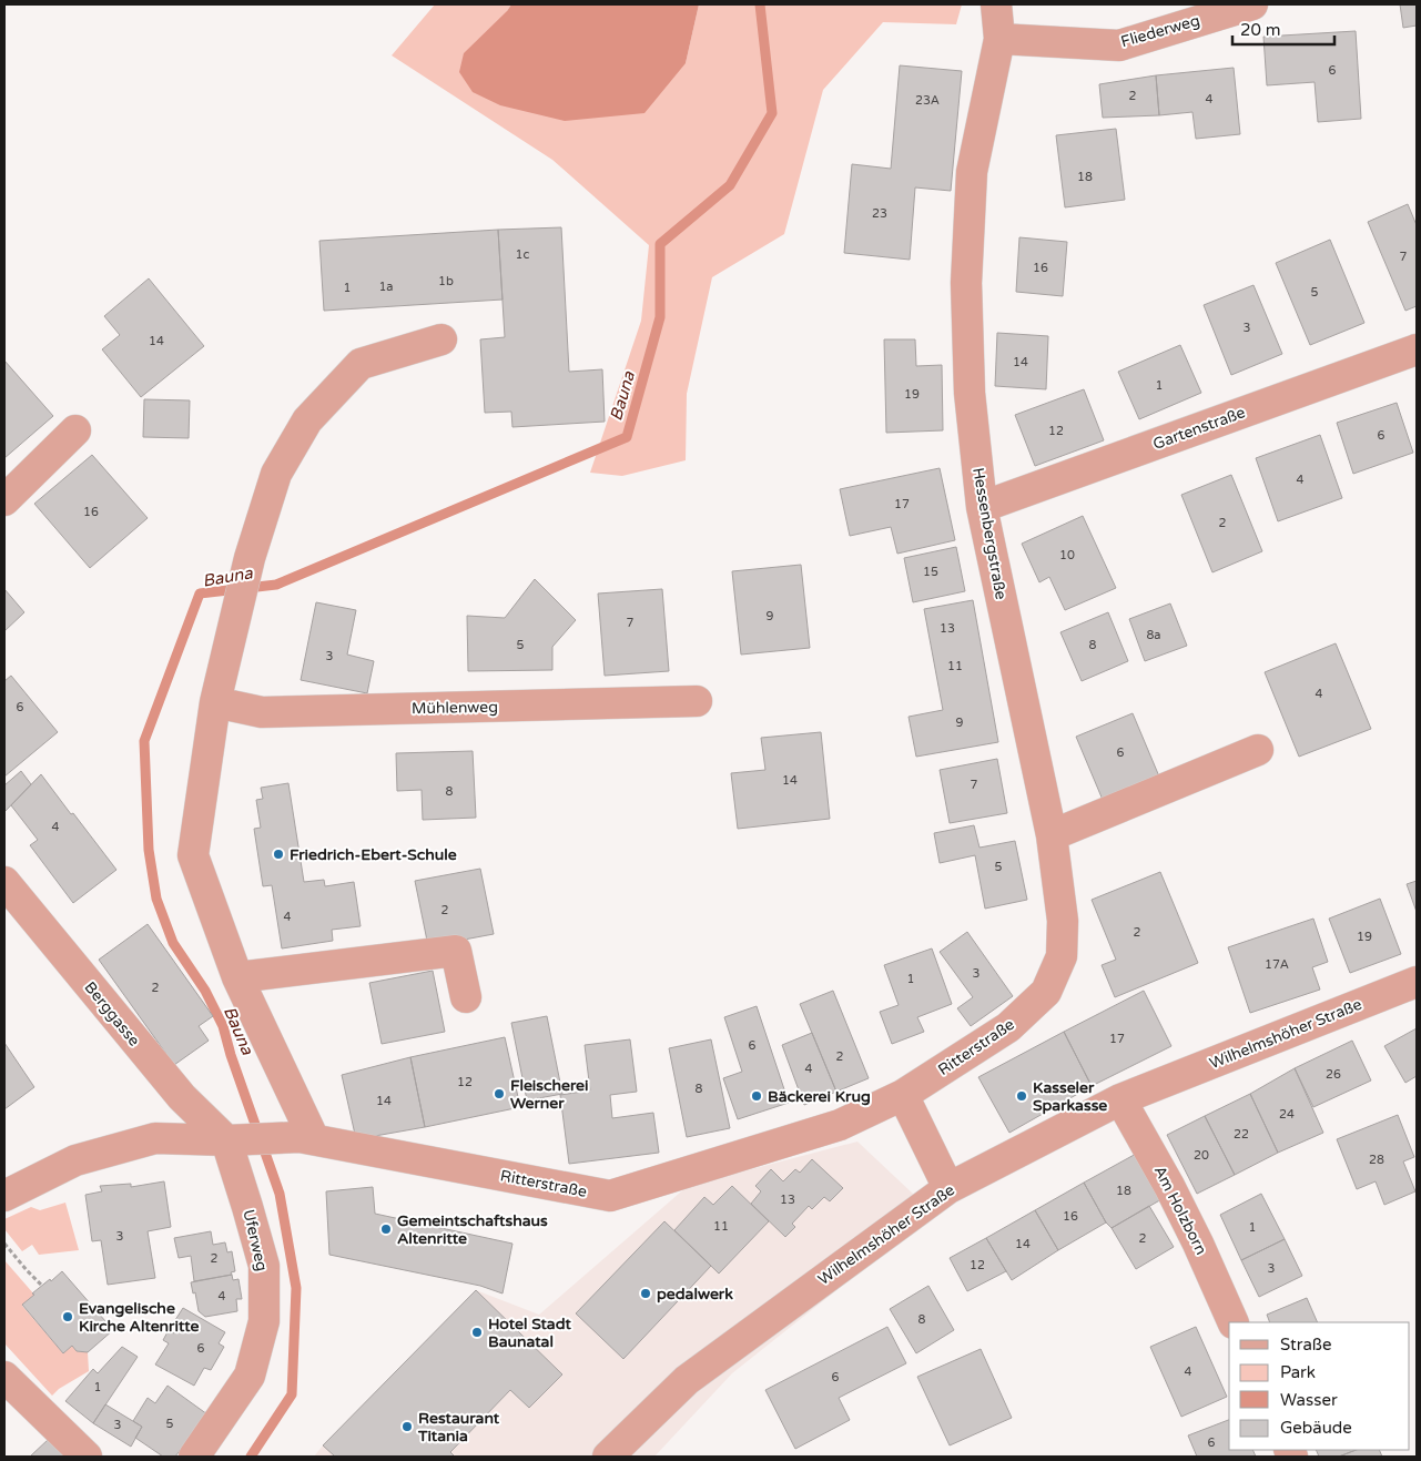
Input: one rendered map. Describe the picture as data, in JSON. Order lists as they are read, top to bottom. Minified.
{"streets":{"street":["Fliederweg","Gartenstraße","Hessenbergstraße","Mühlenweg","Berggasse","Wilhelmshöher Straße","Ritterstraße","Am Holzborn","Uferweg"]},"crossings":[["Fliederweg","Hessenbergstraße"],["Gartenstraße","Hessenbergstraße"],["Hessenbergstraße","Ritterstraße"],["Berggasse","Ritterstraße"],["Berggasse","Uferweg"],["Wilhelmshöher Straße","Am Holzborn"],["Ritterstraße","Uferweg"]],"water":["Bauna"],"places":["Friedrich-Ebert-Schule","Fleischerei Werner","Bäckerei Krug","Kasseler Sparkasse","Gemeintschaftshaus Altenritte","pedalwerk","Evangelische Kirche Altenritte","Hotel Stadt Baunatal","Restaurant Titania"],"house_numbers":["6","2","4","23A","18","23","1c","7","16","1b","1a","1","5","3","14","14","1","19","12","6","4","17","16","2","10","15","9","7","13","8a","5","8","3","11","4","6","9","6","14","7","8","4","5","2","4","2","19","17A","3","1","2","17","6","2","4","26","12","8","14","24","22","20","28","18","13","16","11","1","3","2","14","2","12","3","4","8","6","4","6","1","5","3","6"],"legend":["Straße","Park","Wasser","Gebäude"],"scale_bar":"20 m"}
